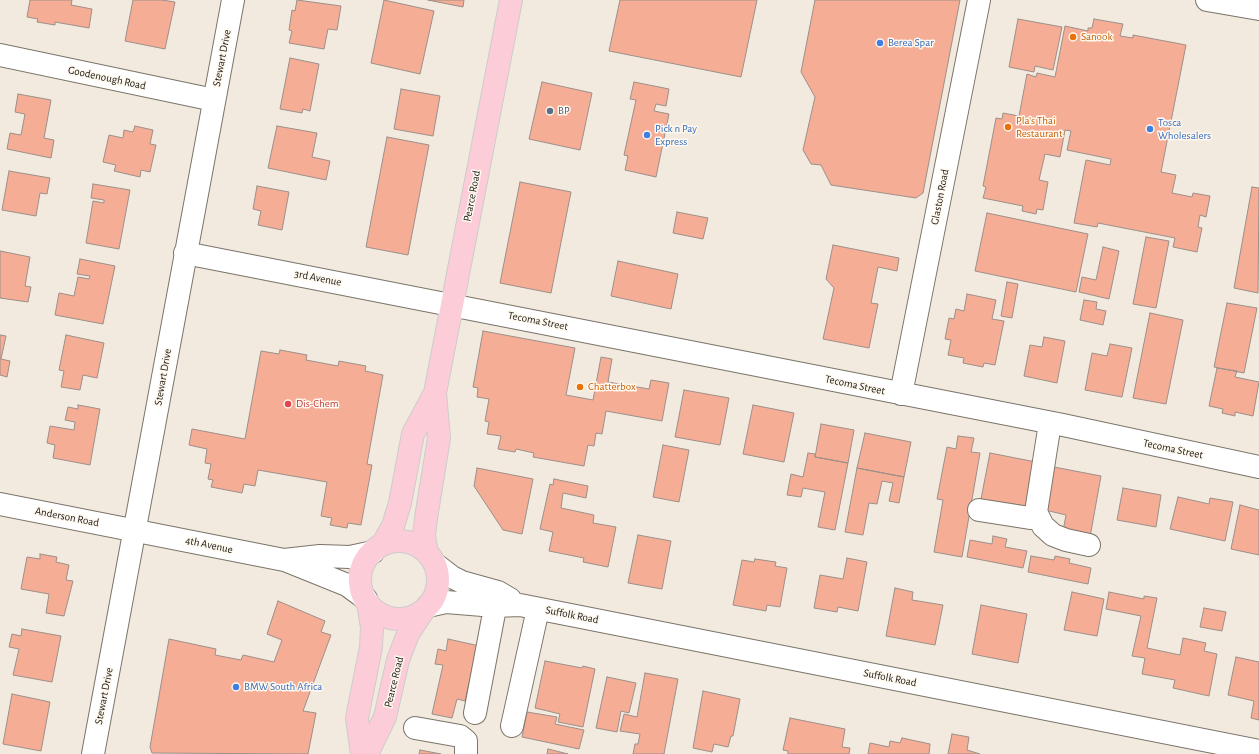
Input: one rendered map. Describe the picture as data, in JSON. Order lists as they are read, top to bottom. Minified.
{"streets":{"main road":["Pearce Road"],"street":["Stewart Drive","Goodenough Road","Glaston Road","3rd Avenue","Tecoma Street","Anderson Road","4th Avenue","Suffolk Road"]},"crossings":[["Stewart Drive","Goodenough Road"],["Stewart Drive","3rd Avenue"],["Stewart Drive","Anderson Road"],["Stewart Drive","4th Avenue"],["Pearce Road","3rd Avenue"],["Pearce Road","Tecoma Street"],["Pearce Road","4th Avenue"],["Pearce Road","Suffolk Road"],["Glaston Road","Tecoma Street"],["3rd Avenue","Tecoma Street"],["Anderson Road","4th Avenue"],["4th Avenue","Suffolk Road"]],"places":["Sanook","Berea Spar","BP","Pla's Thai Restaurant","Tosca Wholesalers","Pick n Pay Express","Chatterbox","Dis-Chem","BMW South Africa"]}
